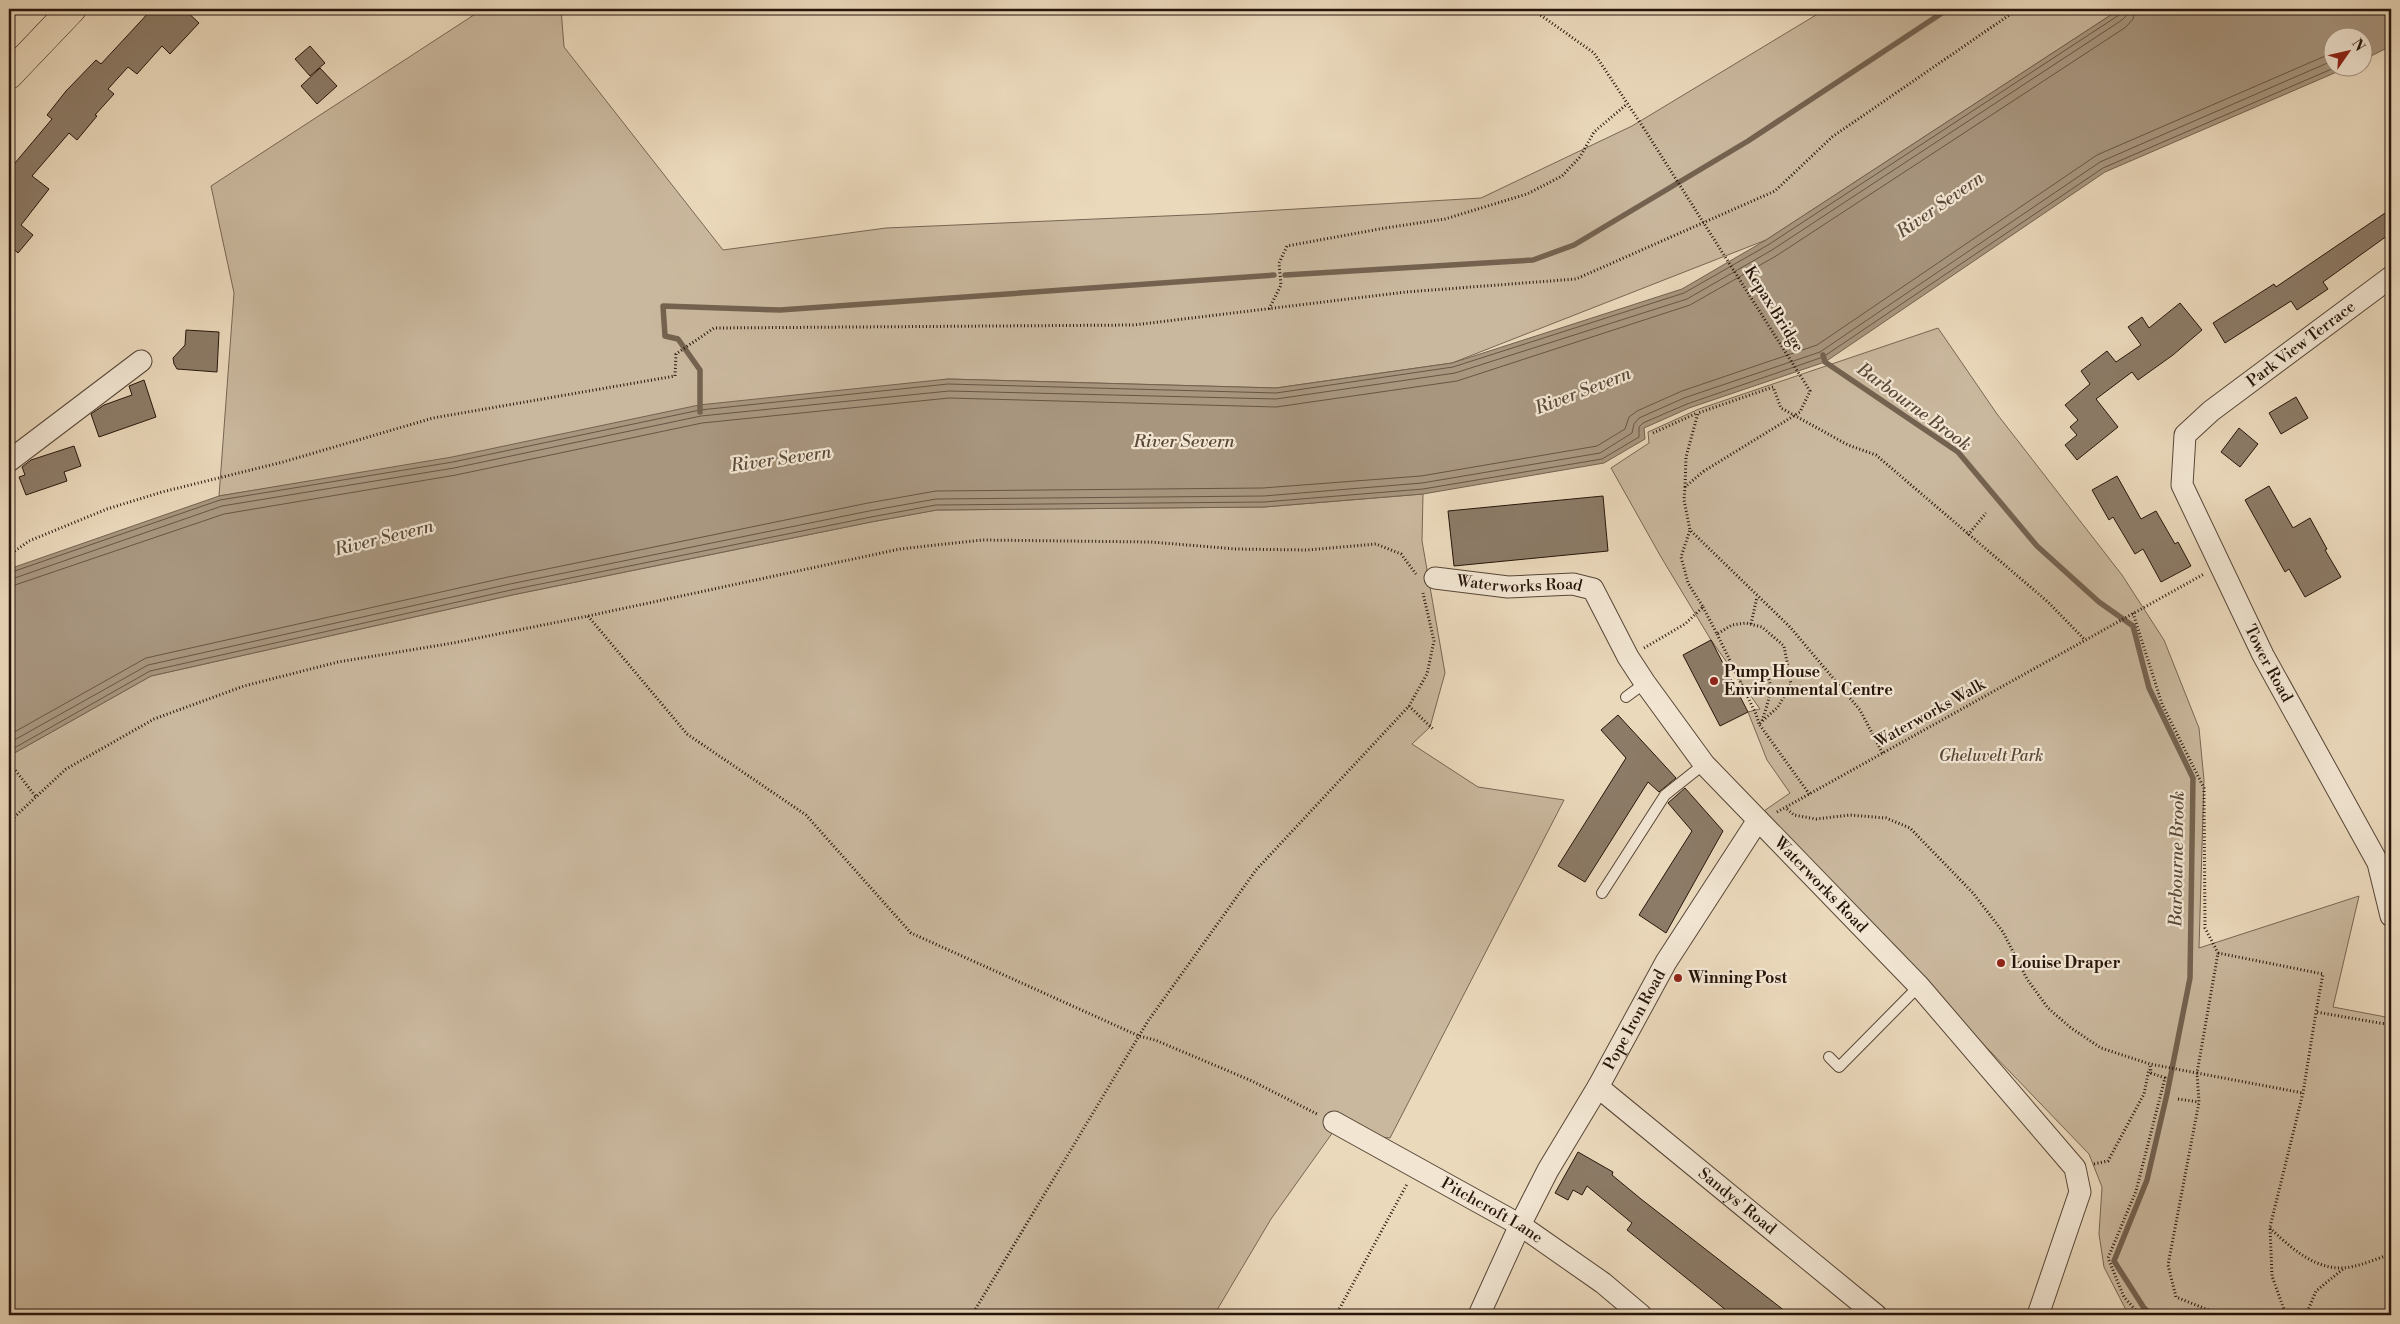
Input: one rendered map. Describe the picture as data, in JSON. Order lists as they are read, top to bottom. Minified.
{"streets":{"street":["Park View Terrace","Waterworks Road","Tower Road","Pope Iron Road","Sandys' Road","Pitchcroft Lane"],"path":["Kepax Bridge","Waterworks Walk"]},"crossings":[["Park View Terrace","Tower Road"],["Waterworks Road","Waterworks Walk"],["Waterworks Road","Pope Iron Road"],["Tower Road","Waterworks Walk"],["Waterworks Walk","Pope Iron Road"],["Pope Iron Road","Sandys' Road"],["Pope Iron Road","Pitchcroft Lane"]],"water":["River Severn","Barbourne Brook"],"parks":["Gheluvelt Park"],"places":["Pump House Environmental Centre","Louise Draper","Winning Post"],"north":"top right"}
